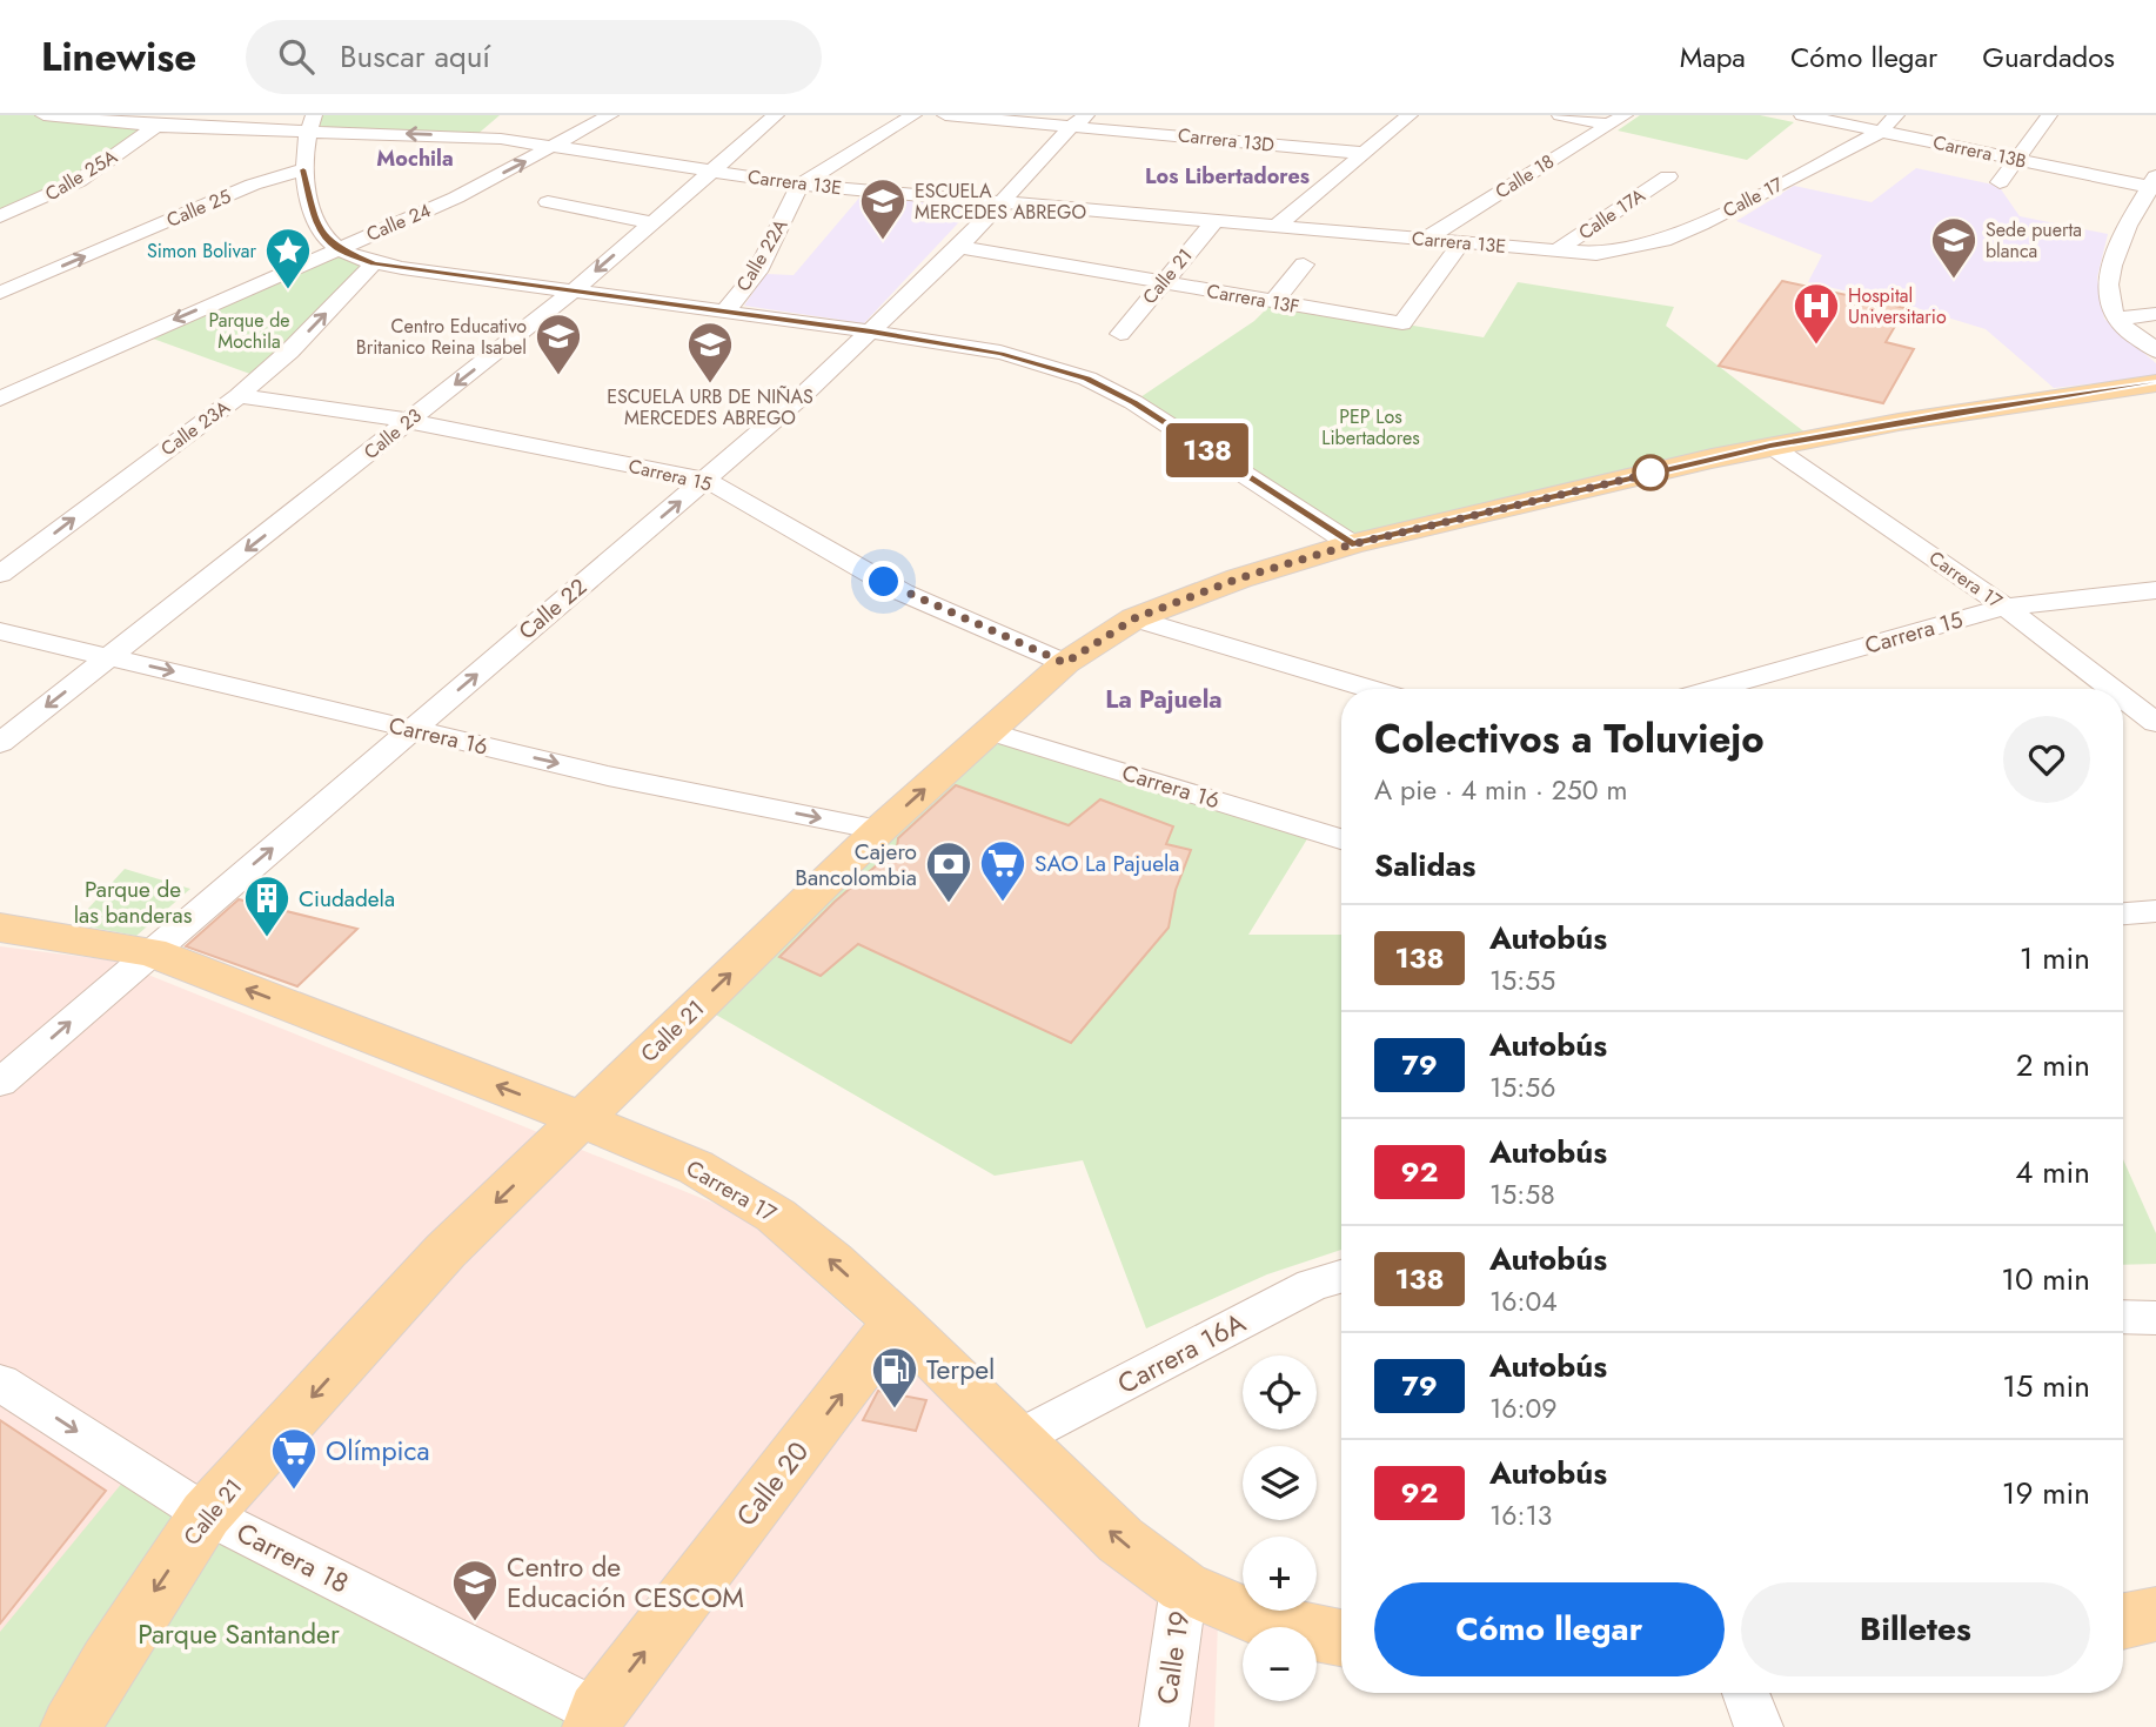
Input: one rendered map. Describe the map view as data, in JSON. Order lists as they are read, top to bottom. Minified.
{"streets":{"main road":["Calle 21","Carrera 17","Calle 20"],"street":["Carrera 13D","Carrera 13B","Calle 25A","Calle 18","Carrera 13E","Calle 17","Calle 25","Calle 17A","Calle 24","Calle 22A","Carrera 13F","Calle 23A","Calle 23","Carrera 15","Calle 22","Carrera 16","Carrera 16A","Carrera 18","Calle 19"]},"crossings":[["Carrera 13D","Calle 22"],["Carrera 13B","Calle 17"],["Calle 25A","Carrera 13E"],["Calle 18","Carrera 13E"],["Carrera 13E","Calle 17"],["Carrera 13E","Calle 17A"],["Carrera 13E","Calle 24"],["Carrera 13E","Calle 22A"],["Carrera 13E","Calle 21"],["Carrera 13E","Carrera 13F"],["Carrera 13E","Calle 23"],["Carrera 13E","Calle 22"],["Calle 21","Carrera 13F"],["Calle 21","Carrera 15"],["Calle 21","Carrera 17"],["Calle 21","Carrera 16"],["Calle 21","Carrera 18"],["Carrera 13F","Calle 22"],["Calle 23A","Carrera 15"],["Calle 23","Carrera 15"],["Calle 23","Carrera 16"],["Carrera 15","Carrera 17"],["Carrera 15","Calle 22"],["Carrera 17","Calle 22"],["Carrera 17","Carrera 16A"],["Carrera 17","Calle 20"],["Carrera 17","Calle 19"],["Calle 22","Carrera 16"],["Calle 20","Carrera 18"]],"one_way":["Calle 25","Calle 23A","Calle 23","Carrera 17","Calle 22","Carrera 16","Calle 20","Carrera 18"],"districts":["Mochila","Los Libertadores","La Pajuela"],"parks":["Parque de Mochila","PEP Los Libertadores","Parque de las banderas","Parque Santander"],"places":{"school or university":["ESCUELA MERCEDES ABREGO","Sede puerta blanca","Centro Educativo Britanico Reina Isabel","ESCUELA URB DE NIÑAS MERCEDES ABREGO","Centro de Educación CESCOM"],"place":["Simon Bolivar"],"hospital":["Hospital Universitario"],"supermarket":["SAO La Pajuela","Olímpica"],"bank":["Cajero Bancolombia"],"building":["Ciudadela"],"fuel station":["Terpel"]},"lines":["bus line 138"],"page":{"header":"Linewise","search":"Buscar aquí","nav":["Mapa","Cómo llegar","Guardados"],"on_map":"138","heading":[["Colectivos a Toluviejo","A pie · 4 min · 250 m"],"Salidas"],"list":[{"mark":"138","name":"Autobús","note":"15:55","value":"1 min"},{"mark":"79","name":"Autobús","note":"15:56","value":"2 min"},{"mark":"92","name":"Autobús","note":"15:58","value":"4 min"},{"mark":"138","name":"Autobús","note":"16:04","value":"10 min"},{"mark":"79","name":"Autobús","note":"16:09","value":"15 min"},{"mark":"92","name":"Autobús","note":"16:13","value":"19 min"}],"map_buttons":["+","−"],"buttons":["Cómo llegar","Billetes"]}}
